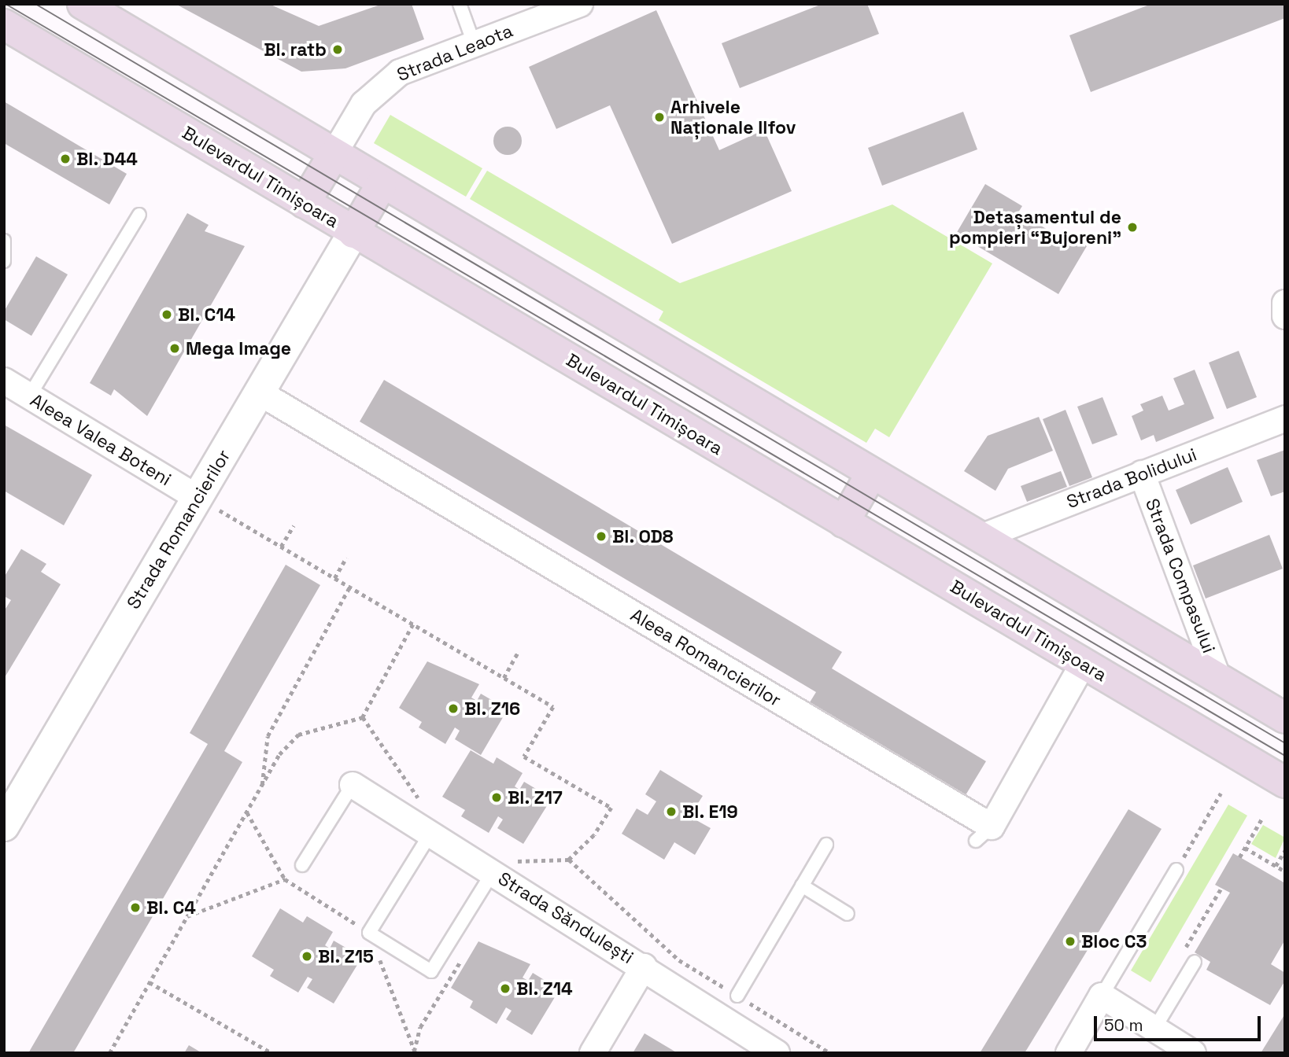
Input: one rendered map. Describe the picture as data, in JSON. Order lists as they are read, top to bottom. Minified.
{"streets":{"main road":["Bulevardul Timișoara"],"street":["Strada Leaota","Aleea Valea Boteni","Strada Bolidului","Strada Romancierilor","Strada Compasului","Aleea Romancierilor","Strada Săndulești"]},"crossings":[["Bulevardul Timișoara","Strada Romancierilor"],["Bulevardul Timișoara","Aleea Romancierilor"],["Aleea Valea Boteni","Strada Romancierilor"],["Strada Bolidului","Strada Compasului"],["Strada Romancierilor","Aleea Romancierilor"]],"places":["Bl. ratb","Arhivele Naționale Ilfov","Bl. D44","Detașamentul de pompieri “Bujoreni”","Bl. C14","Mega Image","Bl. OD8","Bl. Z16","Bl. Z17","Bl. E19","Bl. C4","Bloc C3","Bl. Z15","Bl. Z14"],"scale_bar":"50 m"}
